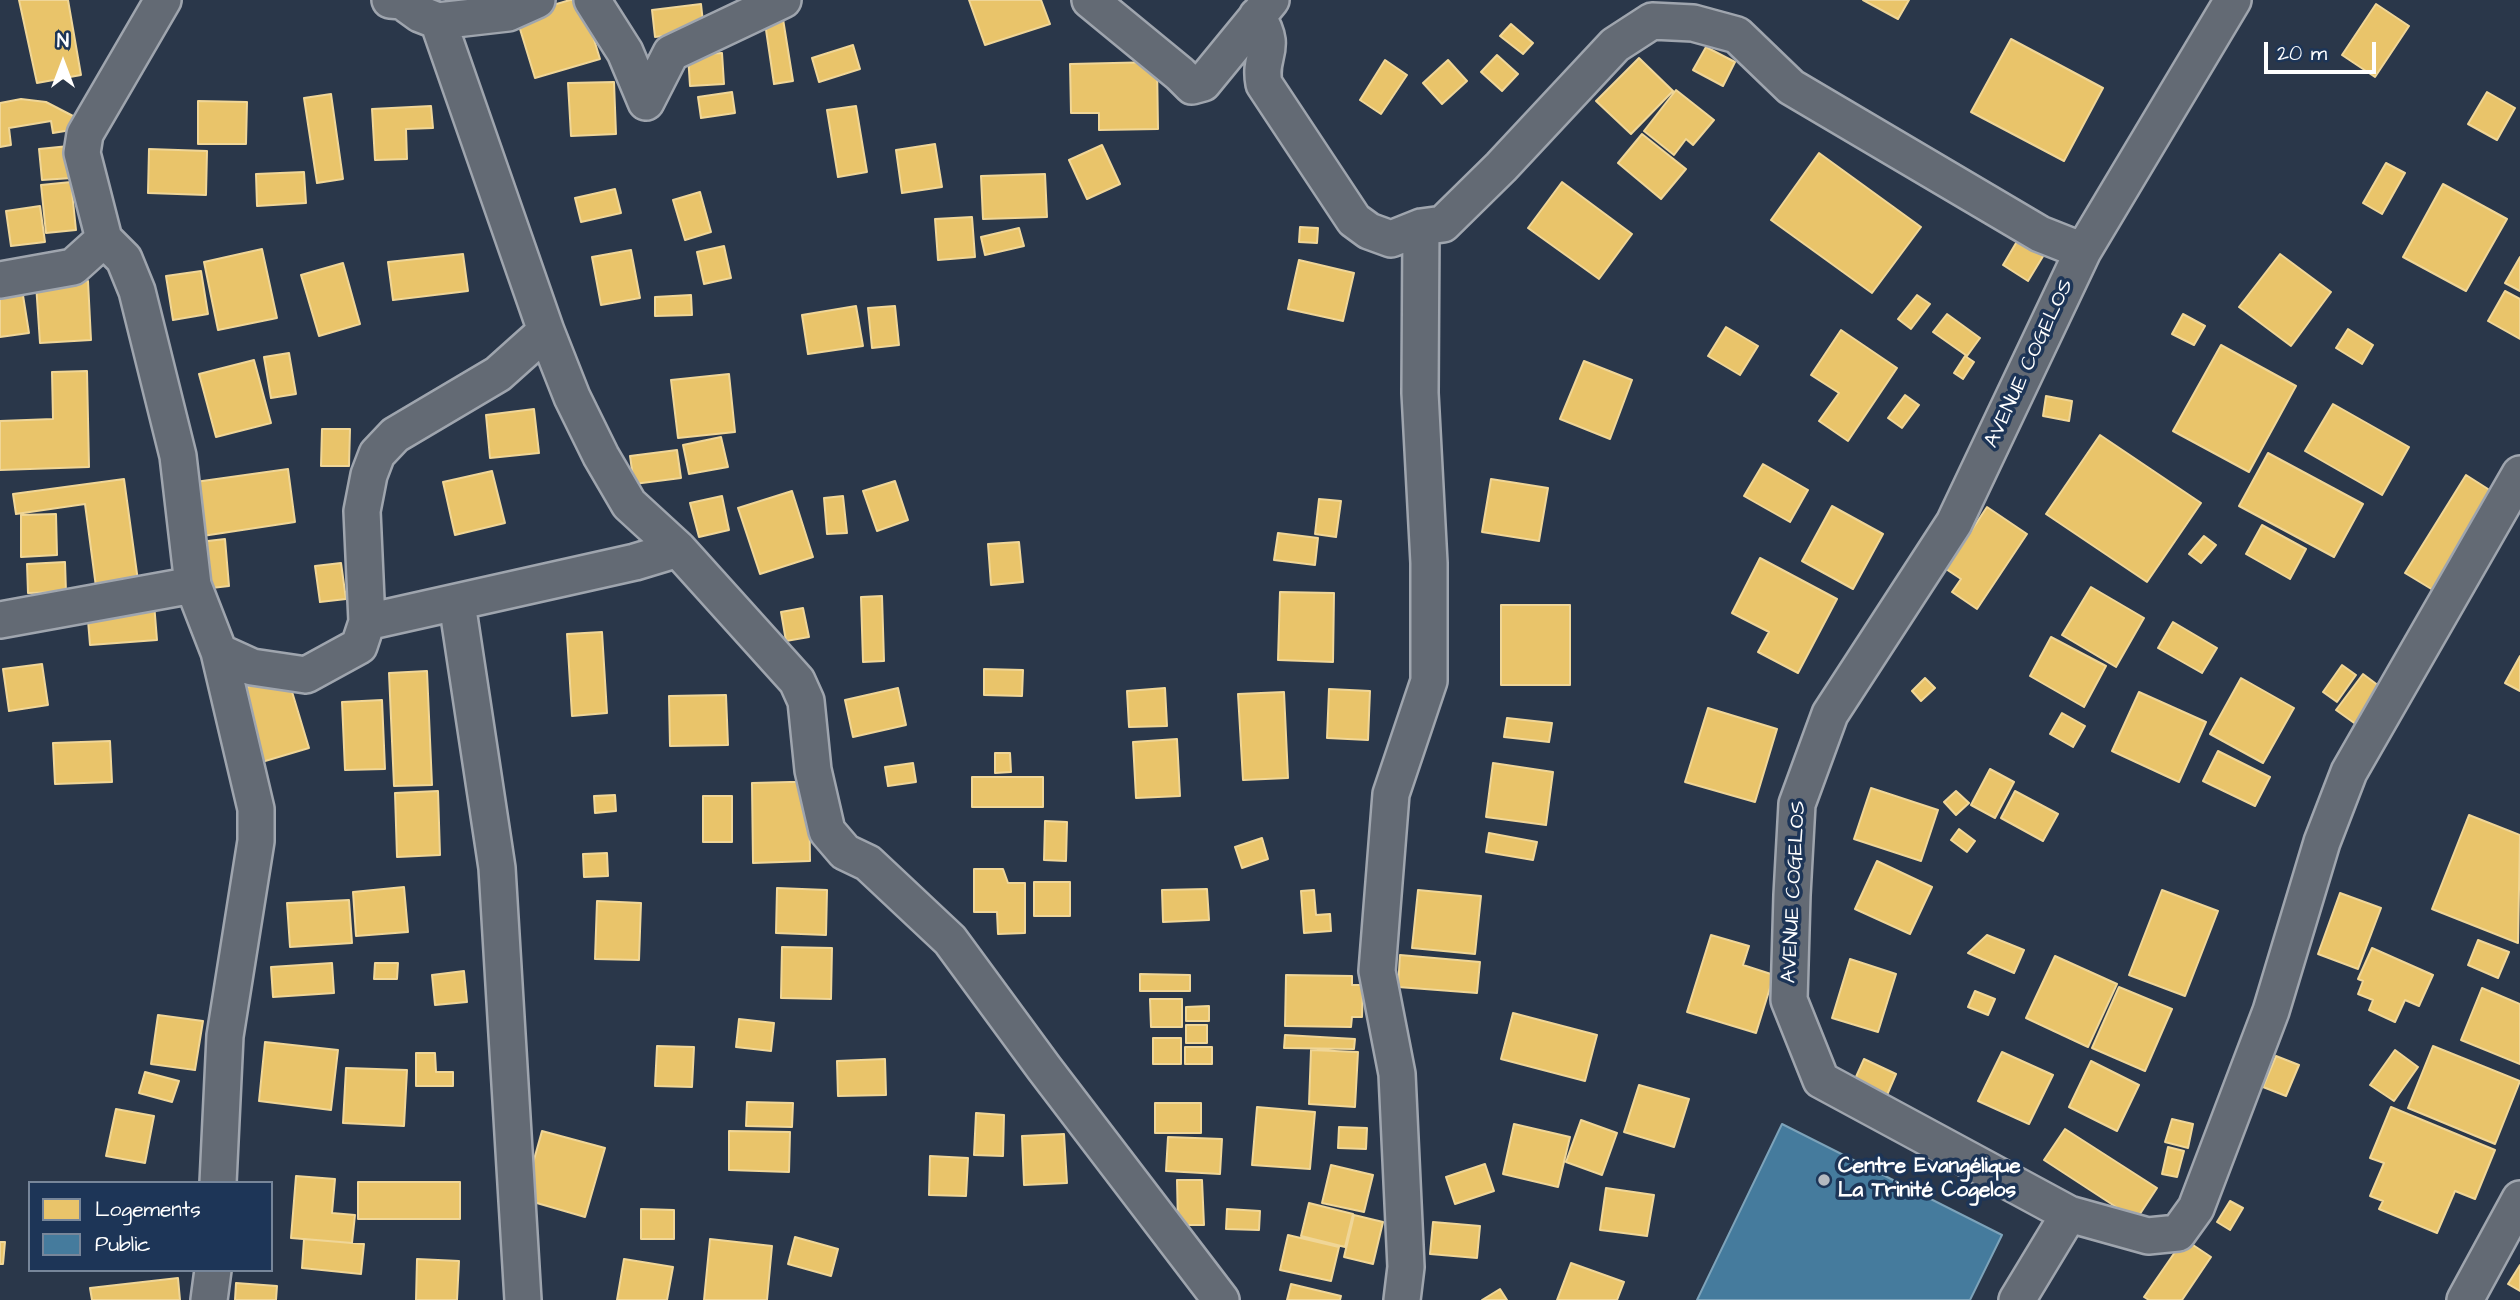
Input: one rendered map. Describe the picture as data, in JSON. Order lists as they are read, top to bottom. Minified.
{"streets":{"street":["AVENUE COGELOS"]},"places":["Centre Evangélique La Trinité Cogelos"],"legend":["Logements","Public"],"scale_bar":"20 m","north":"top"}
